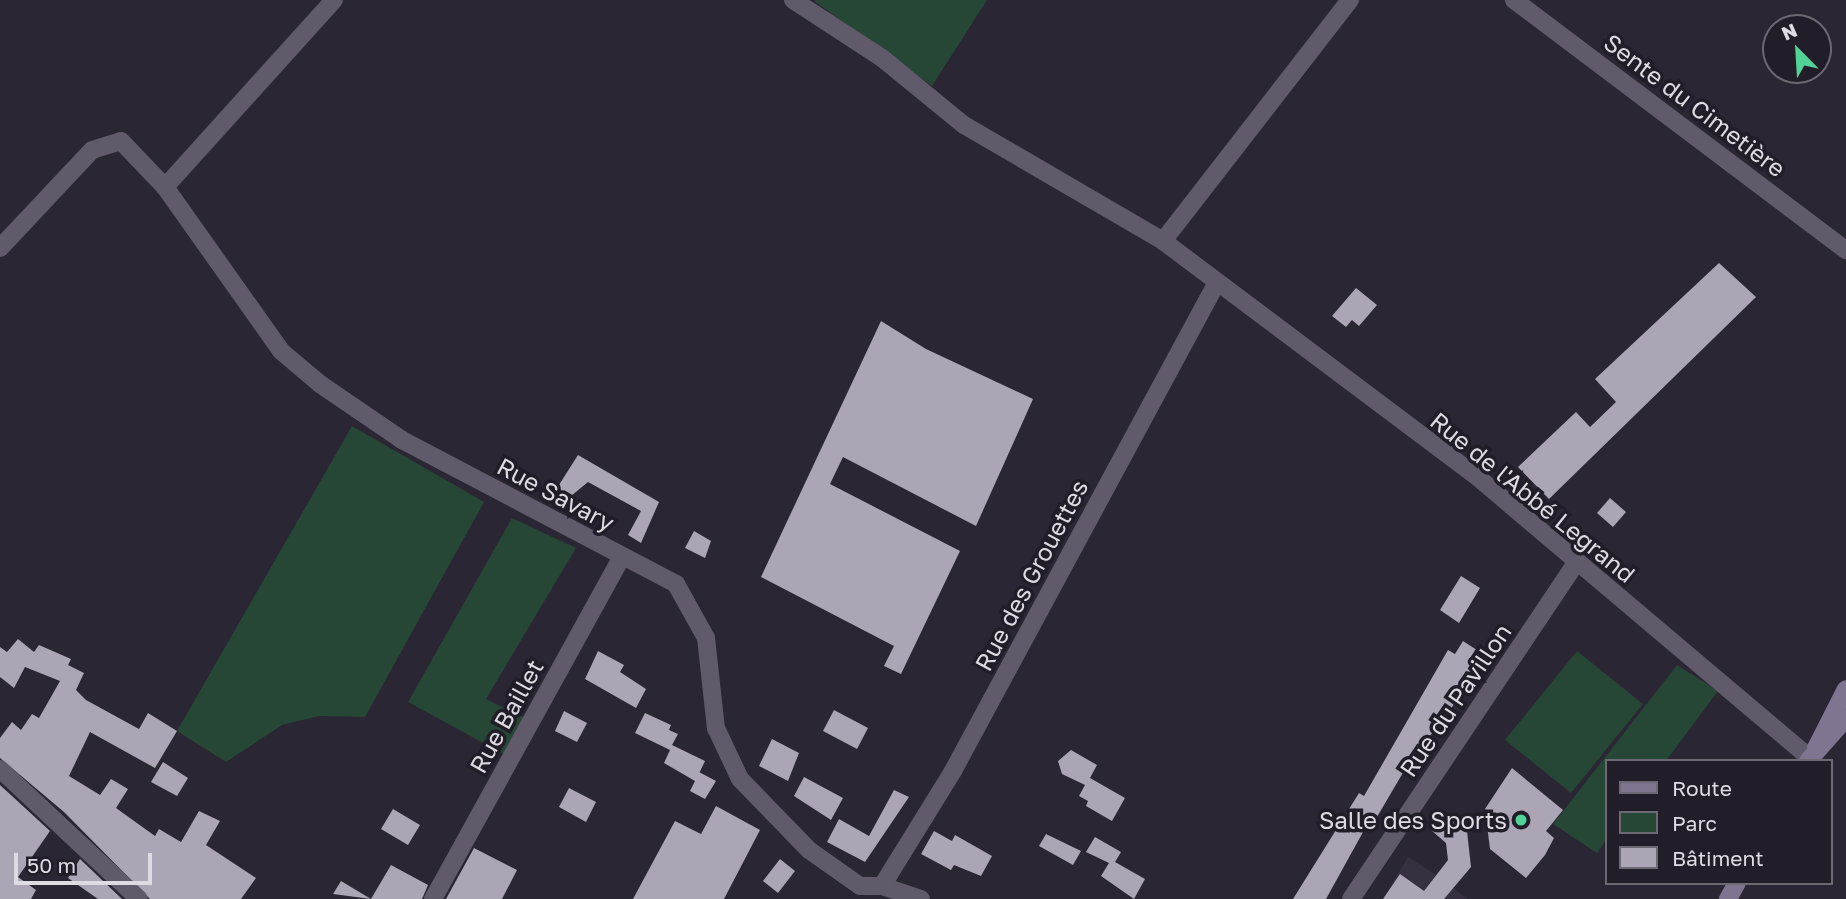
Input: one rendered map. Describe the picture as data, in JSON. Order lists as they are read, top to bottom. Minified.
{"streets":{"street":["Sente du Cimetière","Rue Savary","Rue de l'Abbé Legrand","Rue des Grouettes","Rue du Pavillon","Rue Baillet"]},"crossings":[["Rue Savary","Rue des Grouettes"],["Rue Savary","Rue Baillet"],["Rue de l'Abbé Legrand","Rue des Grouettes"],["Rue de l'Abbé Legrand","Rue du Pavillon"]],"places":["Salle des Sports"],"legend":["Route","Parc","Bâtiment"],"scale_bar":"50 m","north":"top left"}
